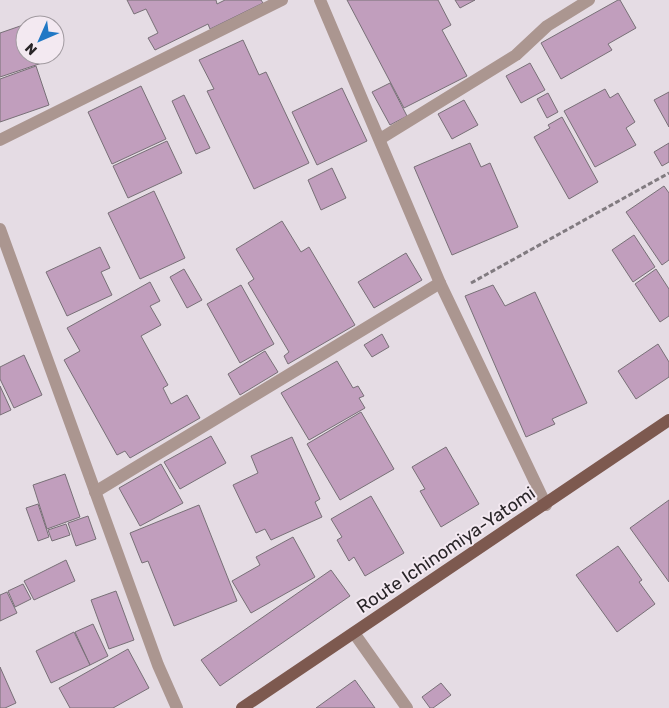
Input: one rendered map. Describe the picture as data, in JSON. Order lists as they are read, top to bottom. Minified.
{"streets":{"main road":["Route Ichinomiya-Yatomi"]},"north":"bottom left"}
